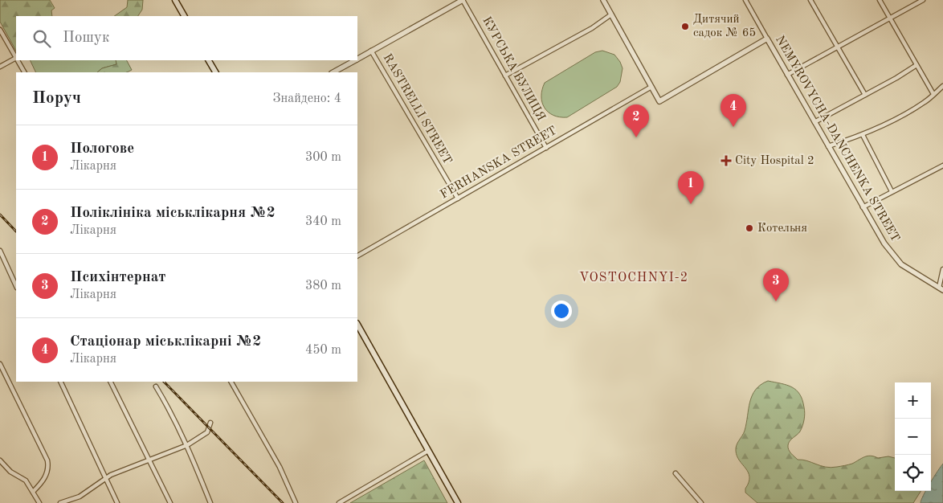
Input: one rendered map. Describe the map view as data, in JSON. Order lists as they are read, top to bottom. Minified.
{"streets":{"street":["КУРСЬКА ВУЛИЦЯ","RASTRELLI STREET","NEMYROVYCHA-DANCHENKA STREET","FERHANSKA STREET"]},"crossings":[["КУРСЬКА ВУЛИЦЯ","FERHANSKA STREET"],["RASTRELLI STREET","FERHANSKA STREET"]],"districts":["VOSTOCHNYI-2"],"places":{"other":["Дитячий садок № 65","Котельня"],"health":["City Hospital 2"]},"page":{"search":"Пошук","heading":["Поруч","Знайдено: 4"],"pins":["4","2","1","3"],"list":[{"mark":"1","name":"Пологове","note":"Лікарня","value":"300 m"},{"mark":"2","name":"Поліклініка міськлікарня №2","note":"Лікарня","value":"340 m"},{"mark":"3","name":"Психінтернат","note":"Лікарня","value":"380 m"},{"mark":"4","name":"Стаціонар міськлікарні №2","note":"Лікарня","value":"450 m"}],"map_buttons":["+","−"]}}
